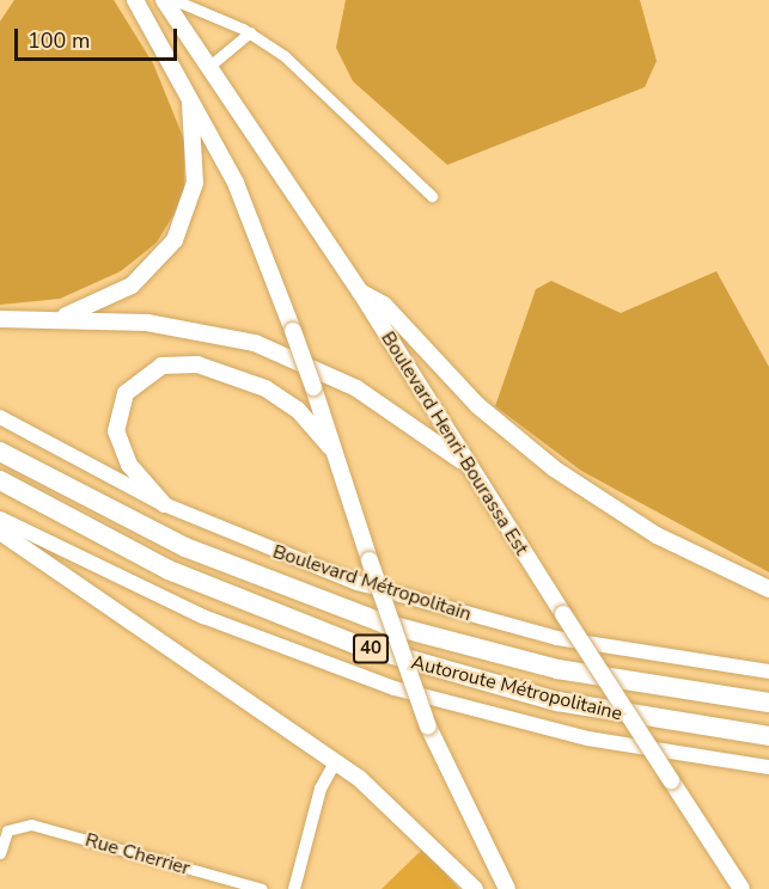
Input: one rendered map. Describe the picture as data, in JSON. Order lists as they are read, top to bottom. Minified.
{"streets":{"highway":["40","Autoroute Métropolitaine"],"main road":["Boulevard Henri-Bourassa Est","Boulevard Métropolitain"],"street":["Rue Cherrier"]},"scale_bar":"100 m"}
